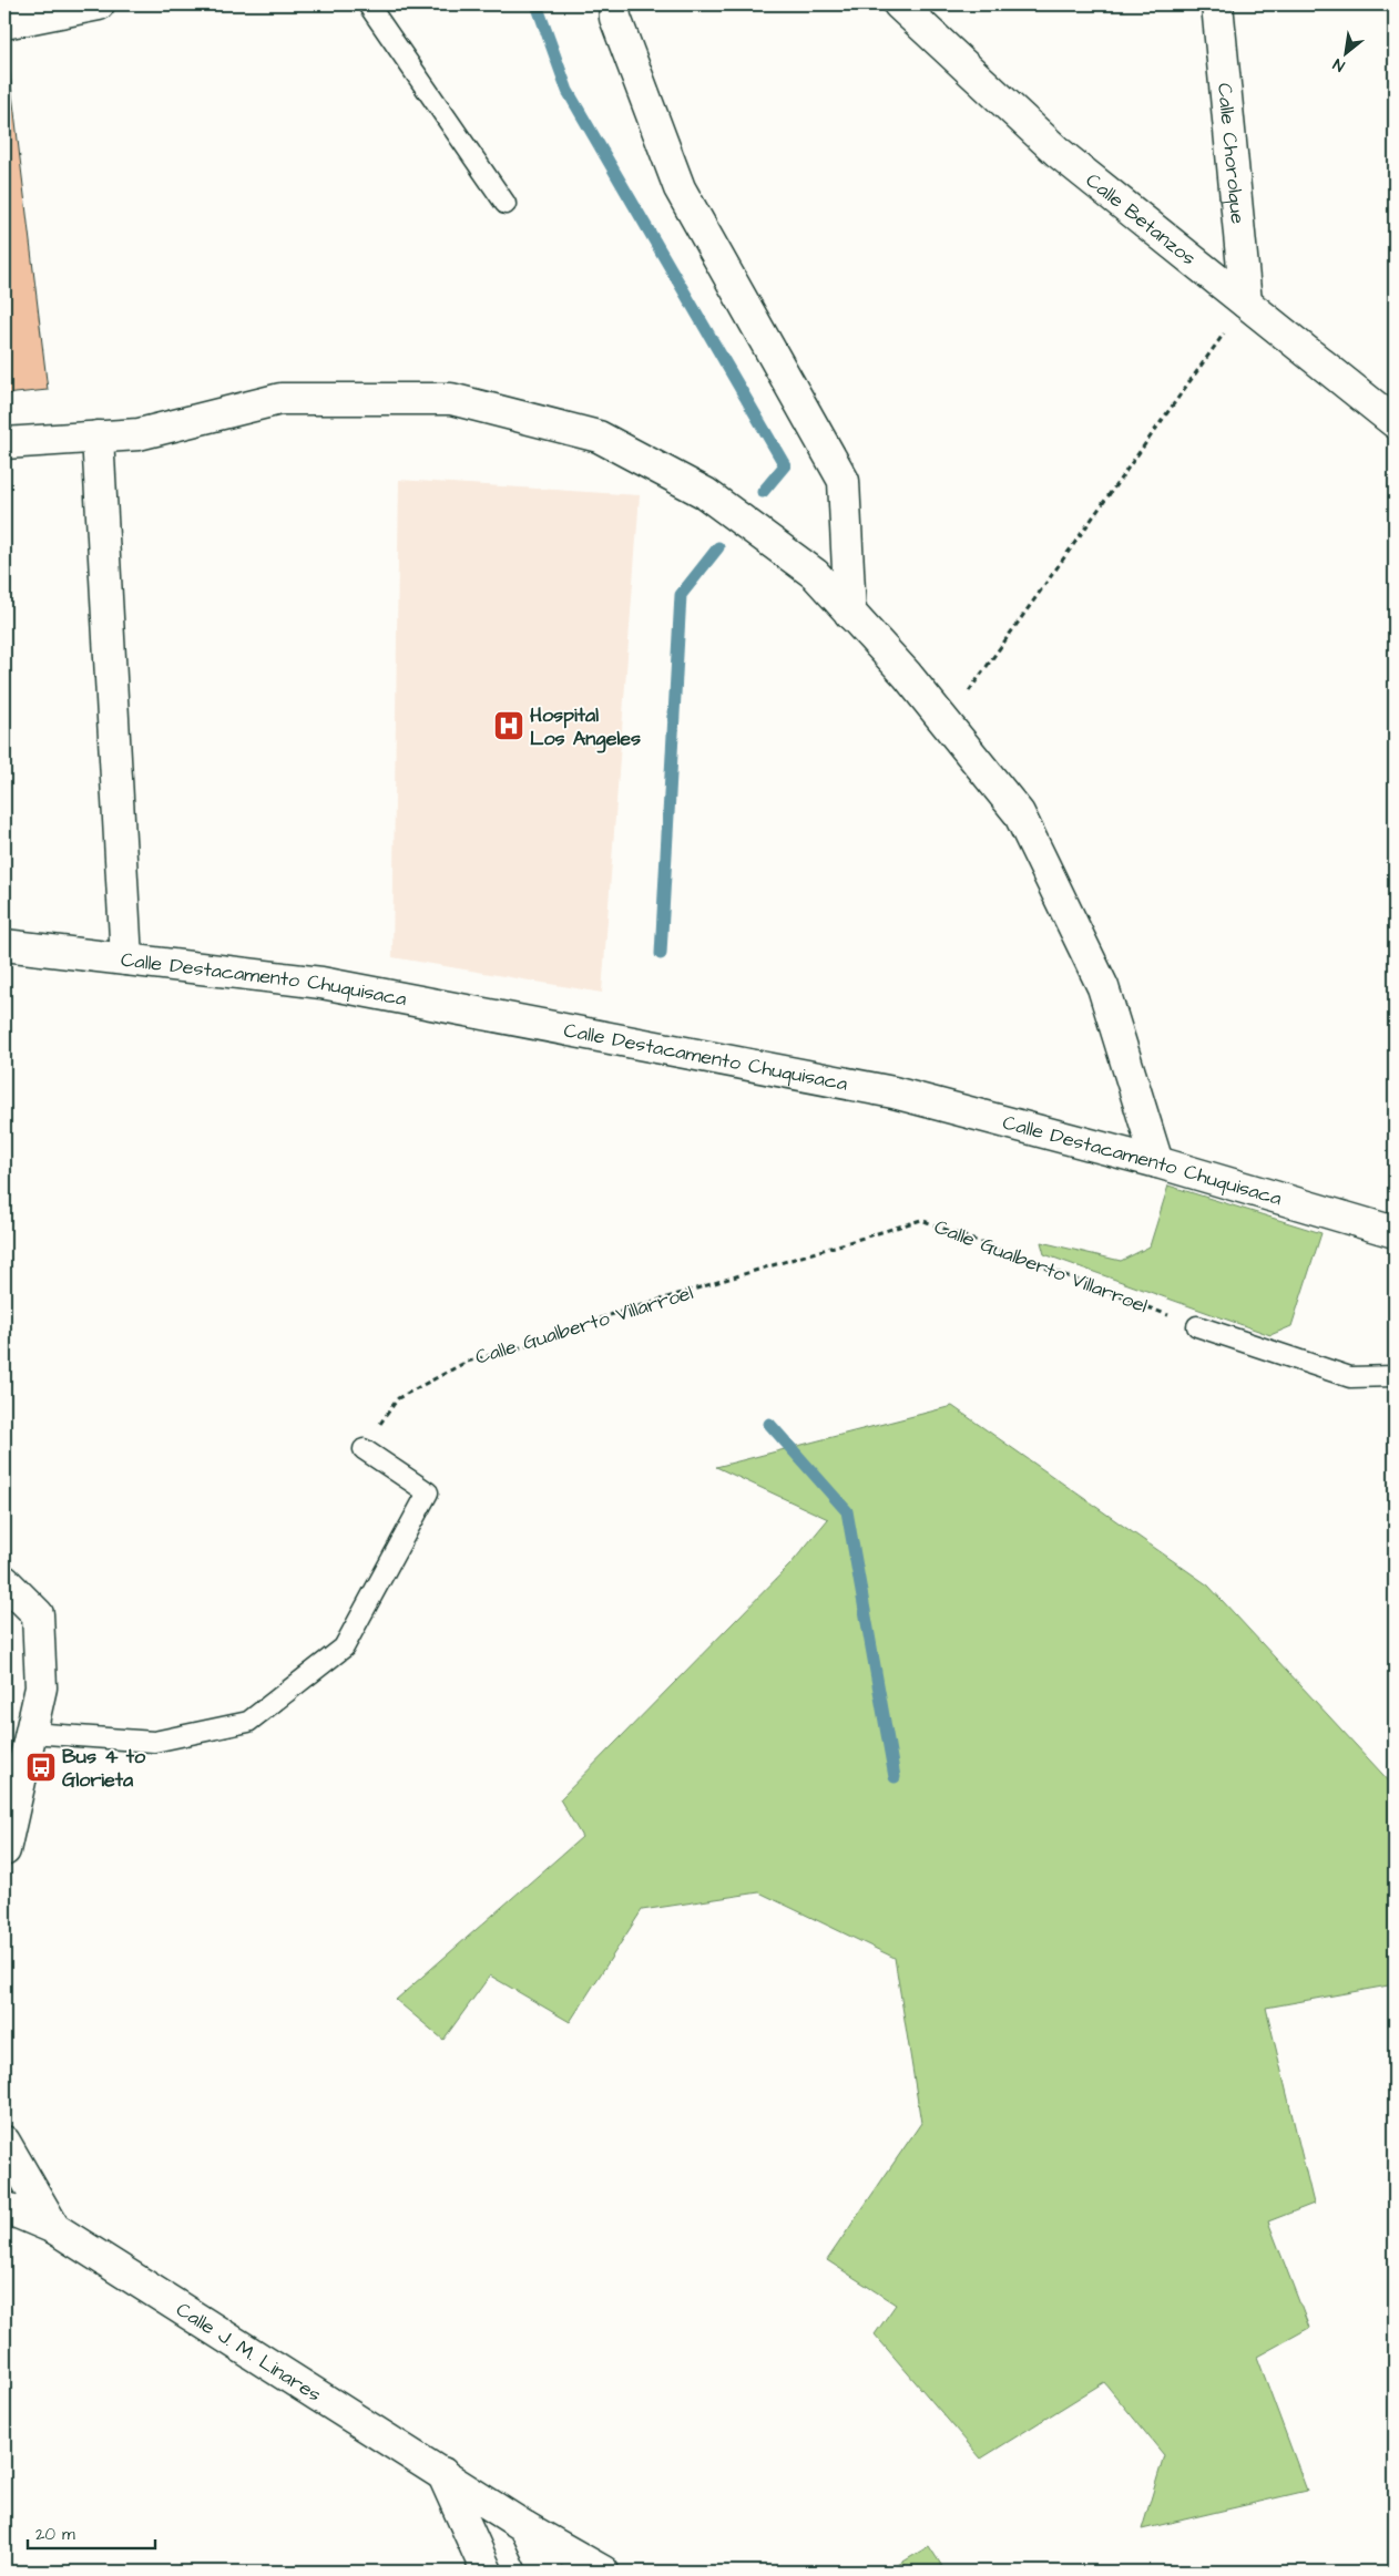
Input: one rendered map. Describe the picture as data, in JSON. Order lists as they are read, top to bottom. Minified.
{"streets":{"street":["Calle Chorolque","Calle Betanzos","Calle Destacamento Chuquisaca","Calle J. M. Linares"],"path":["Calle Gualberto Villarroel"]},"crossings":[["Calle Chorolque","Calle Betanzos"]],"places":{"hospital":["Hospital Los Angeles"],"bus stop":["Bus 4 to Glorieta"]},"scale_bar":"20 m","north":"bottom left"}
